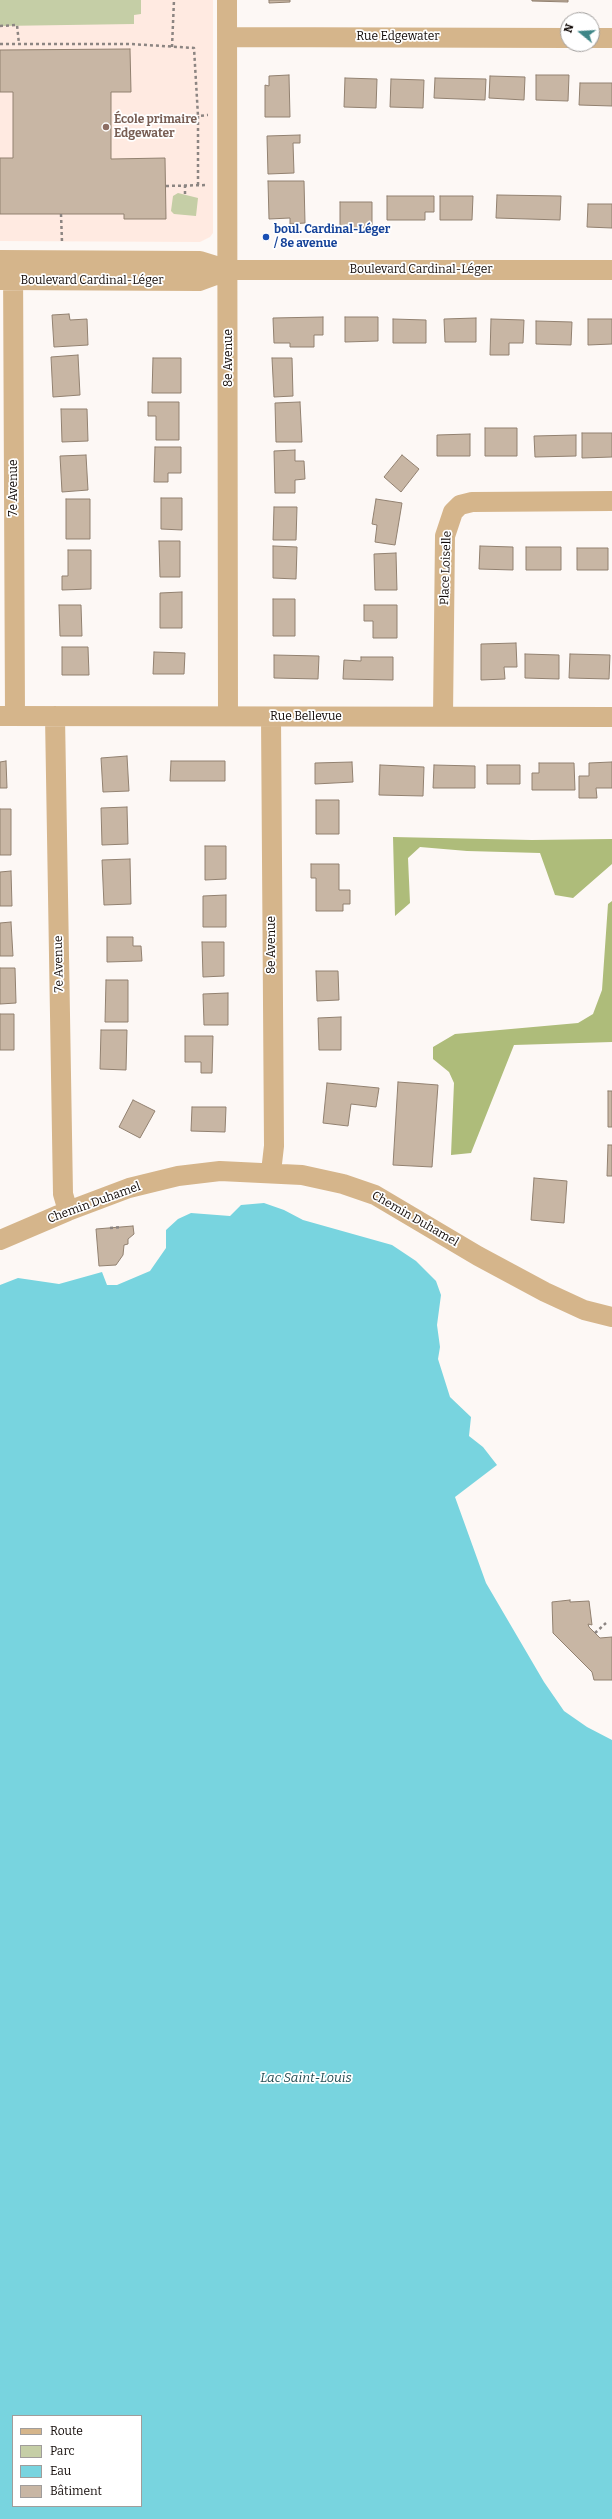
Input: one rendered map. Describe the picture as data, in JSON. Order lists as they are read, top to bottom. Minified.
{"streets":{"street":["Rue Edgewater","Boulevard Cardinal-Léger","8e Avenue","7e Avenue","Place Loiselle","Rue Bellevue","Chemin Duhamel"]},"crossings":[["Rue Edgewater","8e Avenue"],["Boulevard Cardinal-Léger","8e Avenue"],["Boulevard Cardinal-Léger","7e Avenue"],["8e Avenue","Rue Bellevue"],["8e Avenue","Chemin Duhamel"],["7e Avenue","Rue Bellevue"],["7e Avenue","Chemin Duhamel"],["Place Loiselle","Rue Bellevue"]],"water":["Lac Saint-Louis"],"places":["École primaire Edgewater","boul. Cardinal-Léger / 8e avenue"],"legend":["Route","Parc","Eau","Bâtiment"],"north":"left"}
